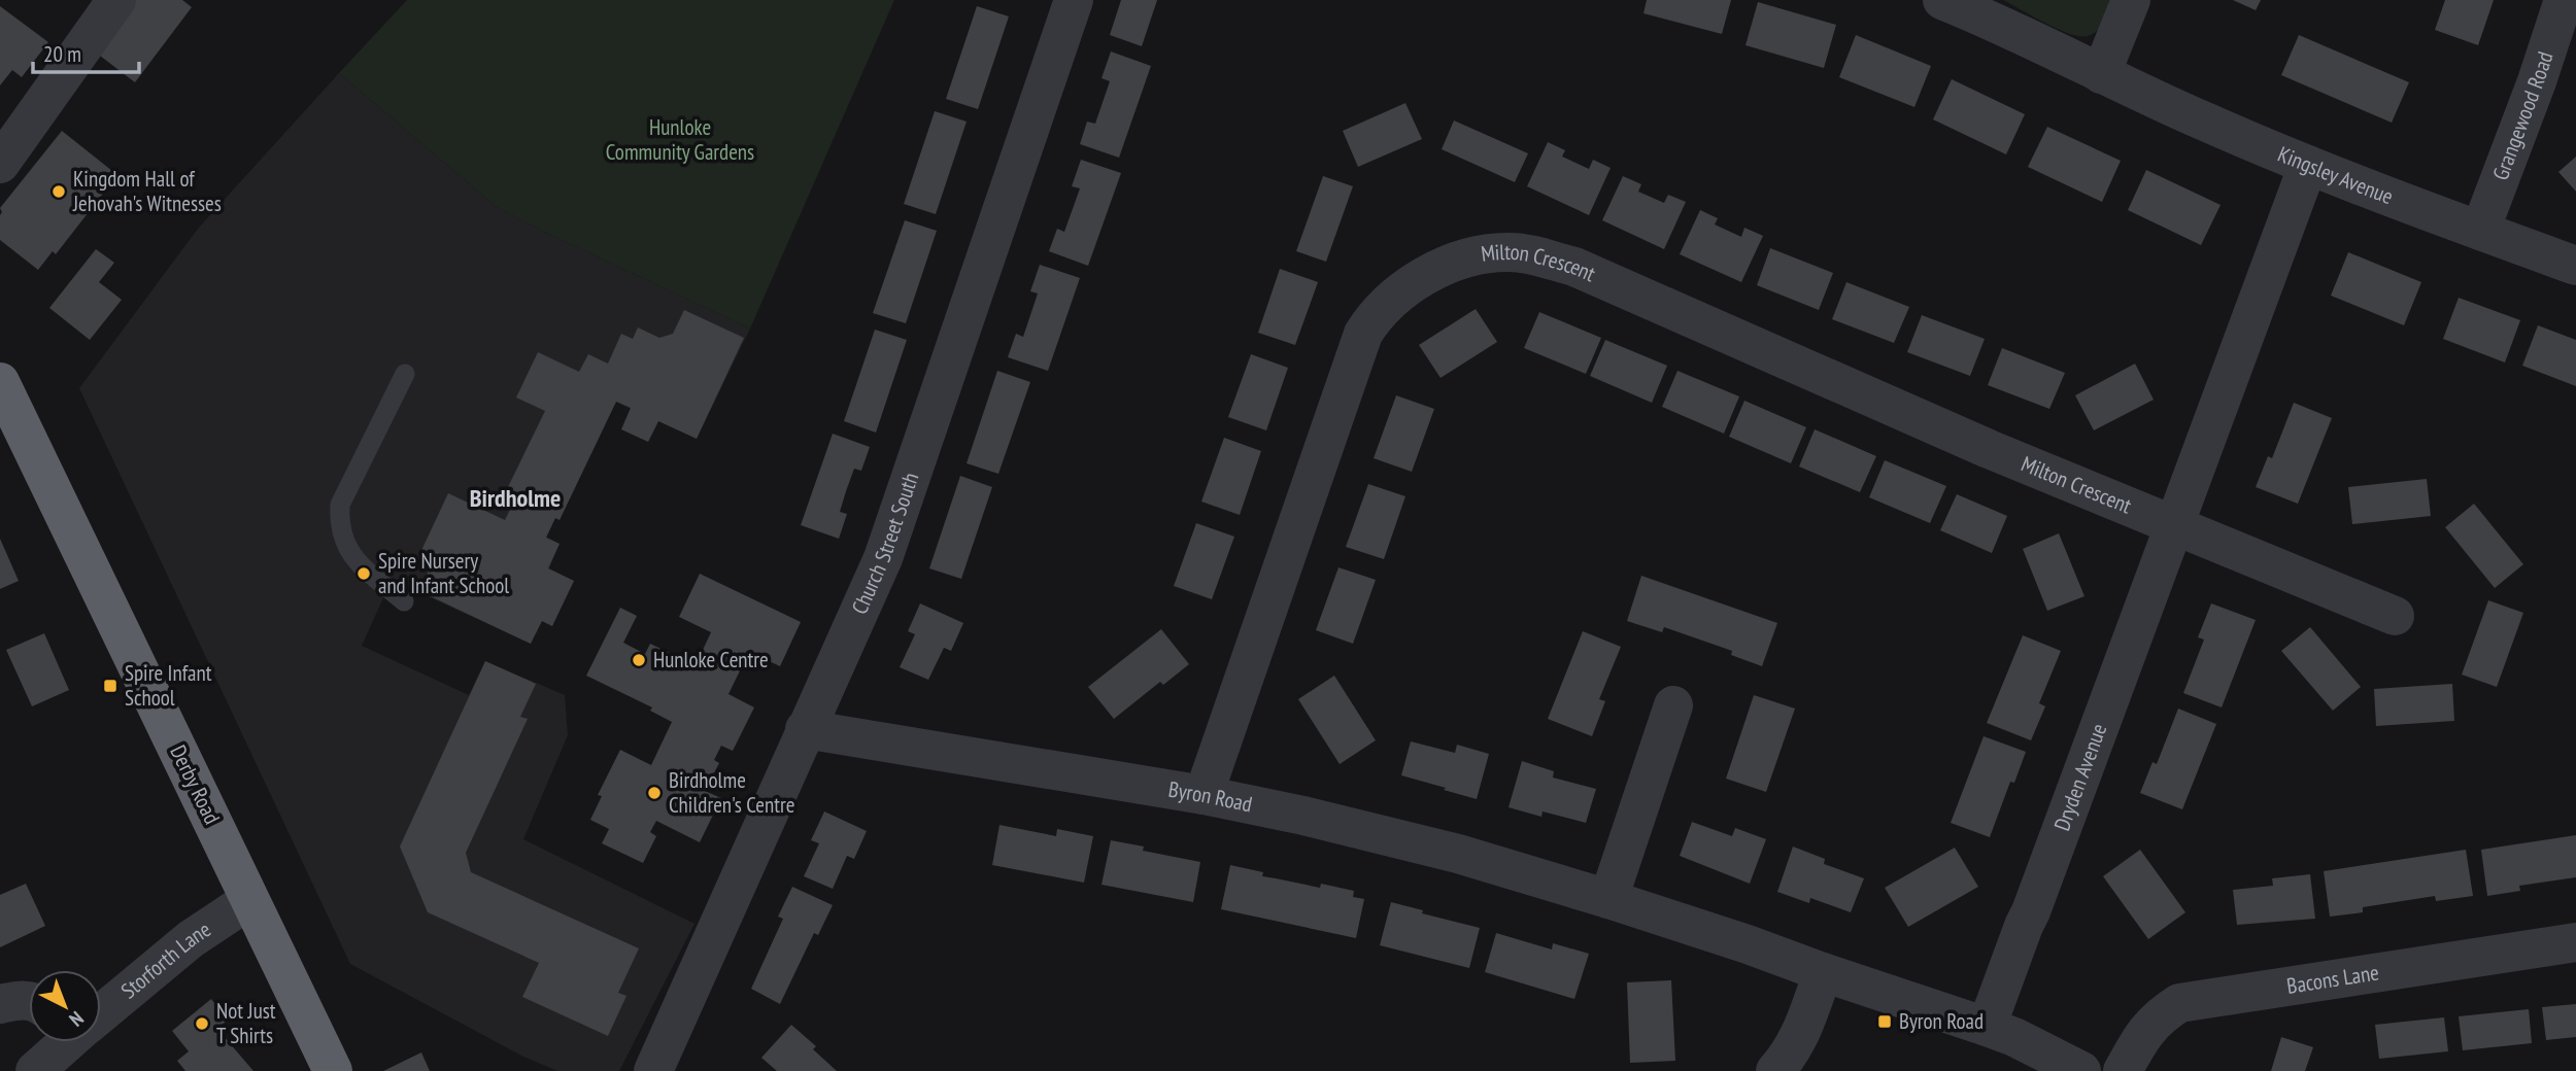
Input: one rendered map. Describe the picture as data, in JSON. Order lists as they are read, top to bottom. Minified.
{"streets":{"highway":["Derby Road"],"street":["Grangewood Road","Kingsley Avenue","Milton Crescent","Church Street South","Dryden Avenue","Byron Road","Storforth Lane","Bacons Lane"]},"crossings":[["Grangewood Road","Kingsley Avenue"],["Kingsley Avenue","Dryden Avenue"],["Milton Crescent","Dryden Avenue"],["Milton Crescent","Byron Road"],["Church Street South","Byron Road"],["Dryden Avenue","Byron Road"],["Derby Road","Storforth Lane"]],"districts":["Birdholme"],"parks":["Hunloke Community Gardens"],"places":{"other":["Kingdom Hall of Jehovah's Witnesses","Spire Nursery and Infant School","Hunloke Centre","Birdholme Children's Centre","Not Just T Shirts"],"transit":["Spire Infant School","Byron Road"]},"scale_bar":"20 m","north":"bottom right"}
